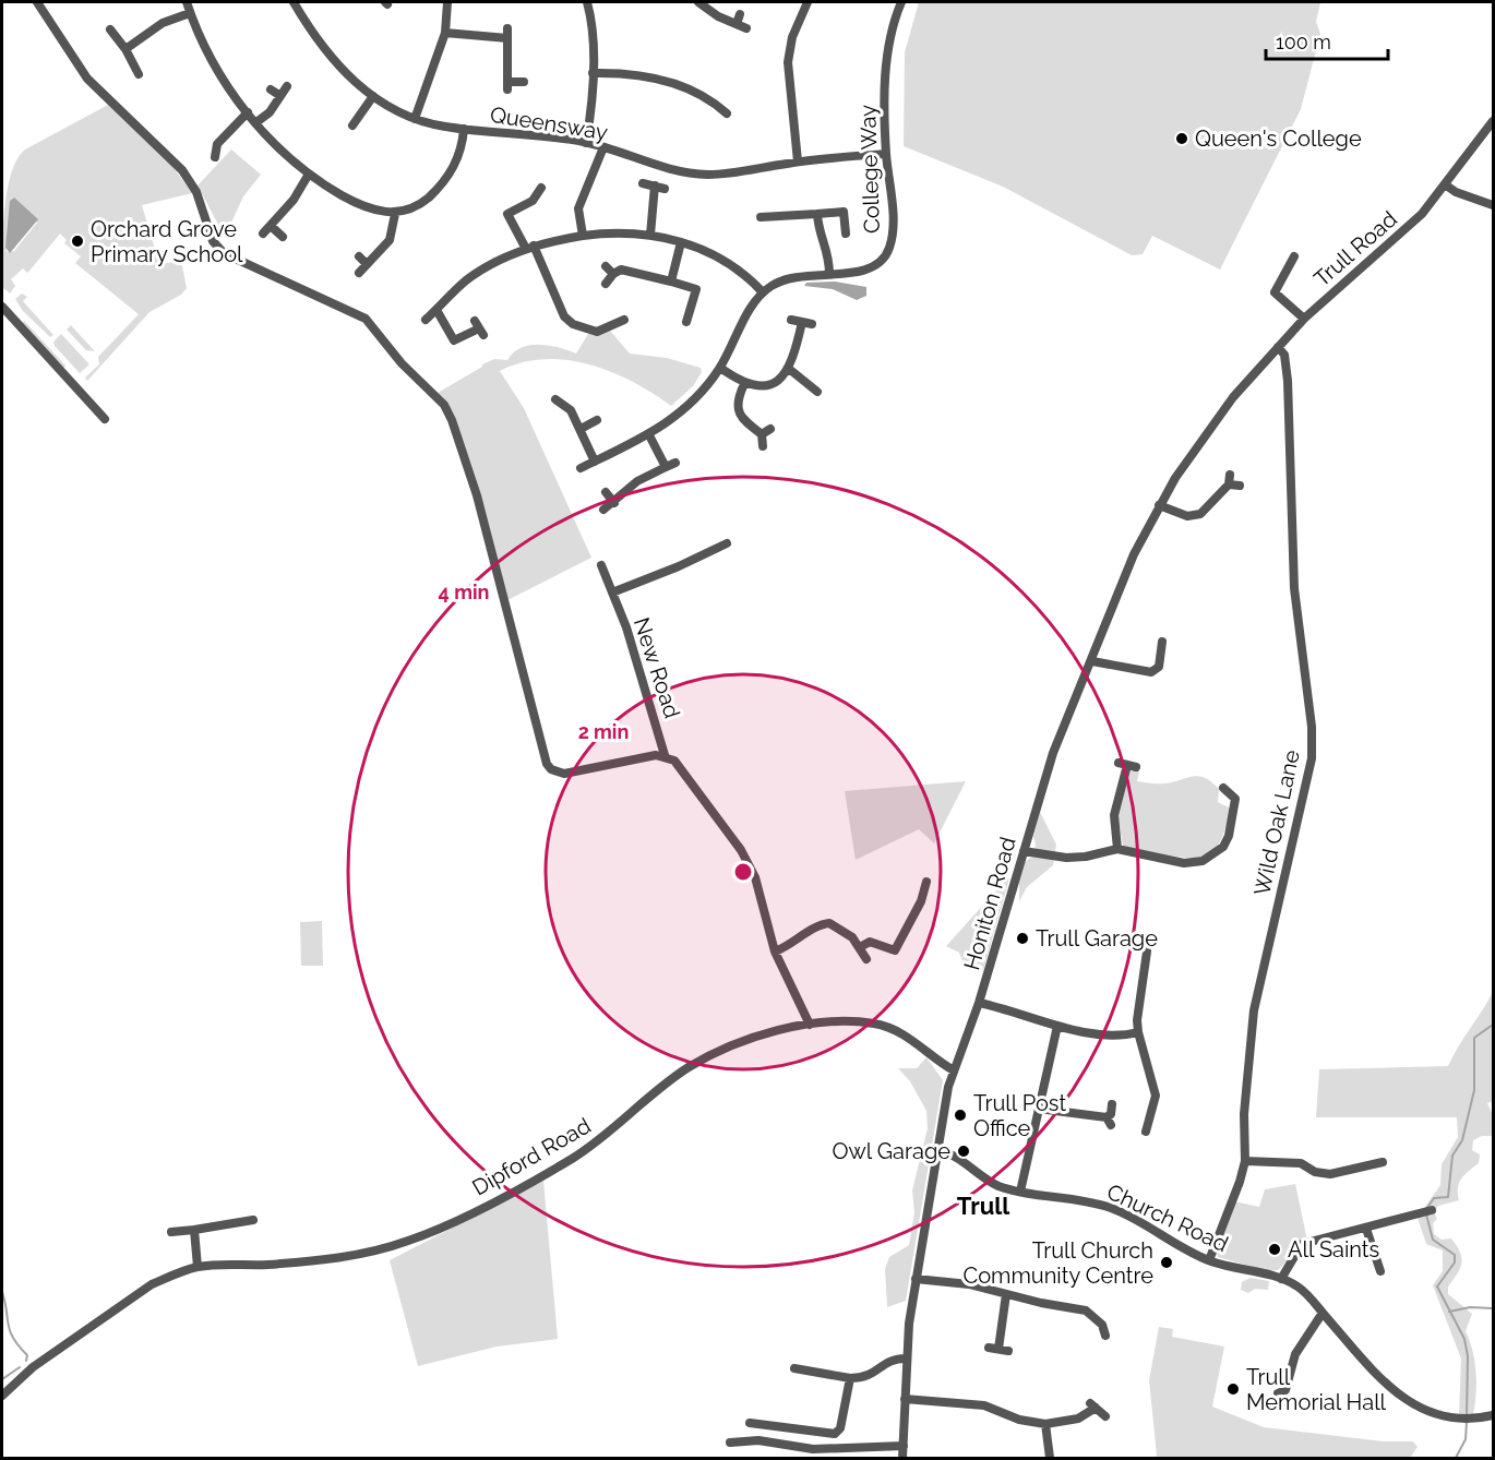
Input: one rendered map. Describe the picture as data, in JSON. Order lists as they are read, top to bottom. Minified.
{"streets":{"street":["Queensway","College Way","Trull Road","New Road","Wild Oak Lane","Honiton Road","Dipford Road","Church Road"]},"crossings":[["Queensway","College Way"],["Trull Road","Wild Oak Lane"],["Trull Road","Honiton Road"],["Wild Oak Lane","Church Road"],["Honiton Road","Dipford Road"],["Honiton Road","Church Road"]],"districts":["Trull"],"places":["Queen's College","Orchard Grove Primary School","Trull Garage","Trull Post Office","Owl Garage","All Saints","Trull Church Community Centre","Trull Memorial Hall"],"scale_bar":"100 m","rings":["4 min","2 min"]}
